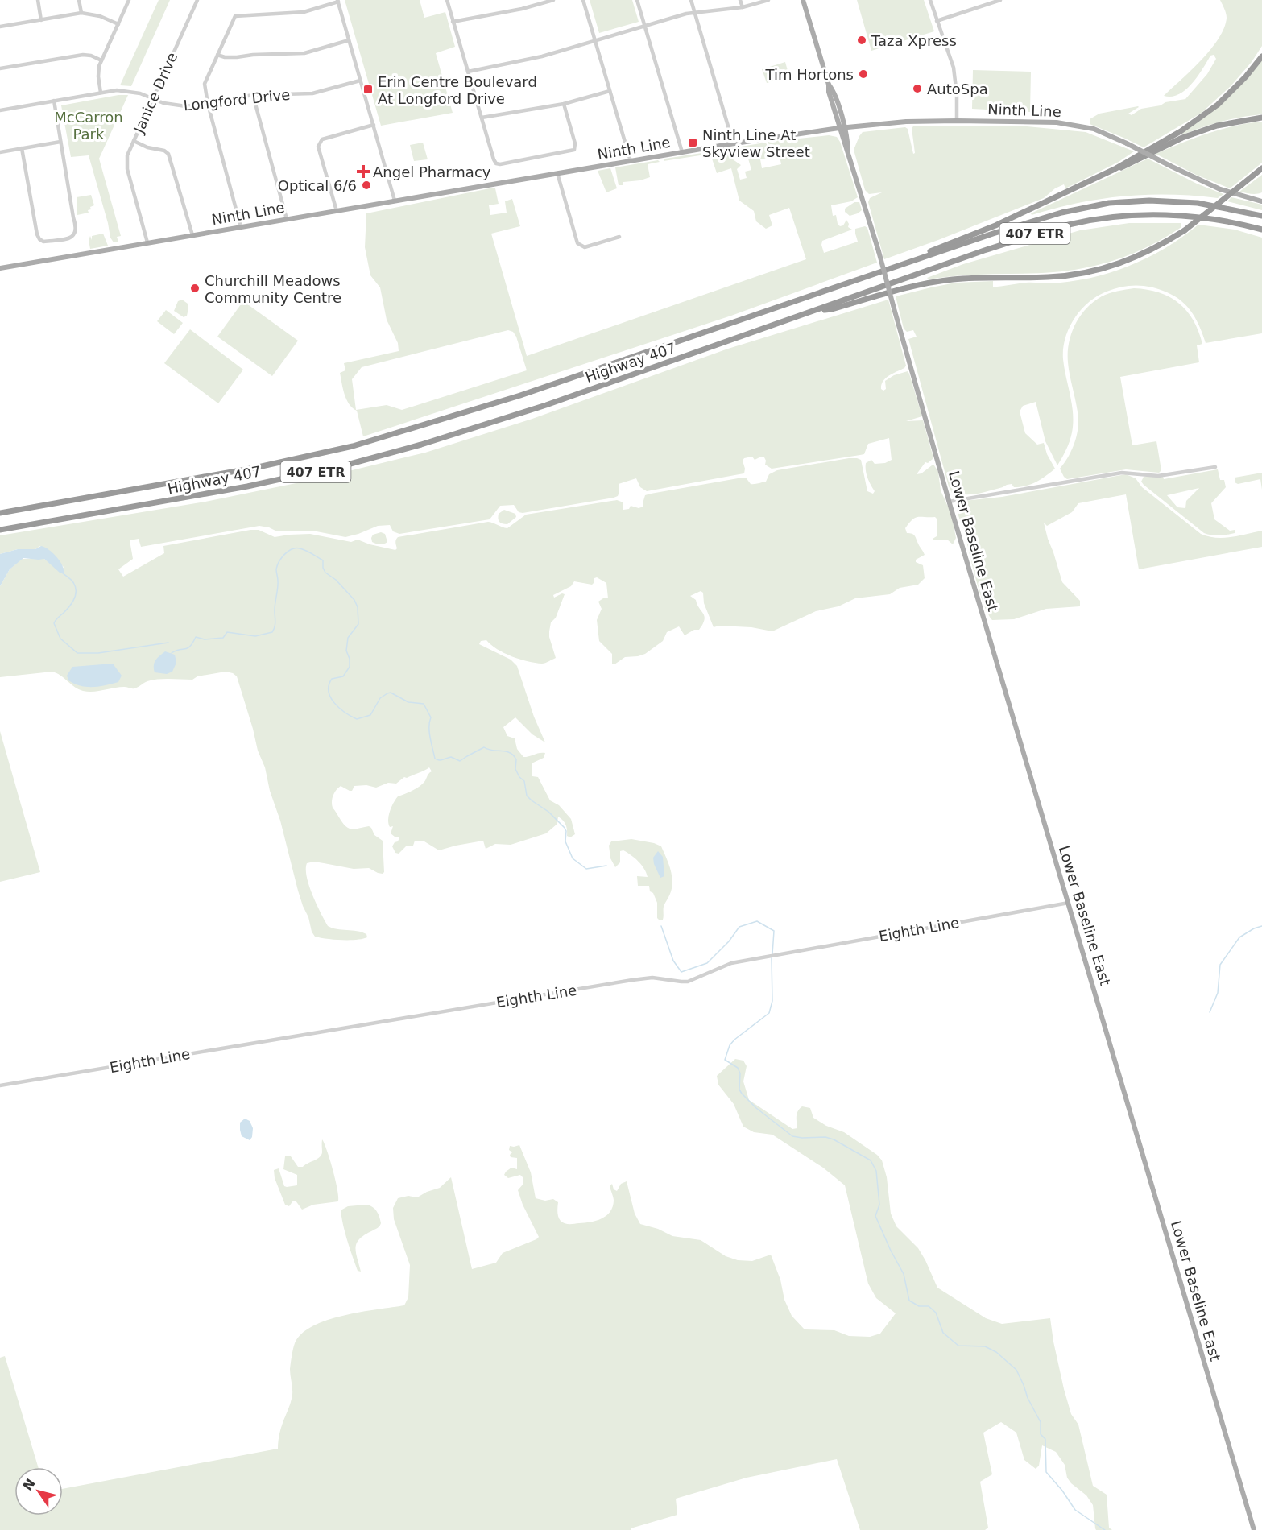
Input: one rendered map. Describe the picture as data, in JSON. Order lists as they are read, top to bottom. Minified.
{"streets":{"highway":["407 ETR","Highway 407"],"main road":["Ninth Line","Lower Baseline East"],"street":["Janice Drive","Longford Drive","Eighth Line"]},"crossings":[["Janice Drive","Longford Drive"],["Janice Drive","Ninth Line"],["Ninth Line","Lower Baseline East"],["Lower Baseline East","Eighth Line"]],"parks":["McCarron Park"],"places":{"other":["Taza Xpress","Tim Hortons","AutoSpa","Optical 6/6","Churchill Meadows Community Centre"],"transit":["Erin Centre Boulevard At Longford Drive","Ninth Line At Skyview Street"],"health":["Angel Pharmacy"]},"north":"top left"}
